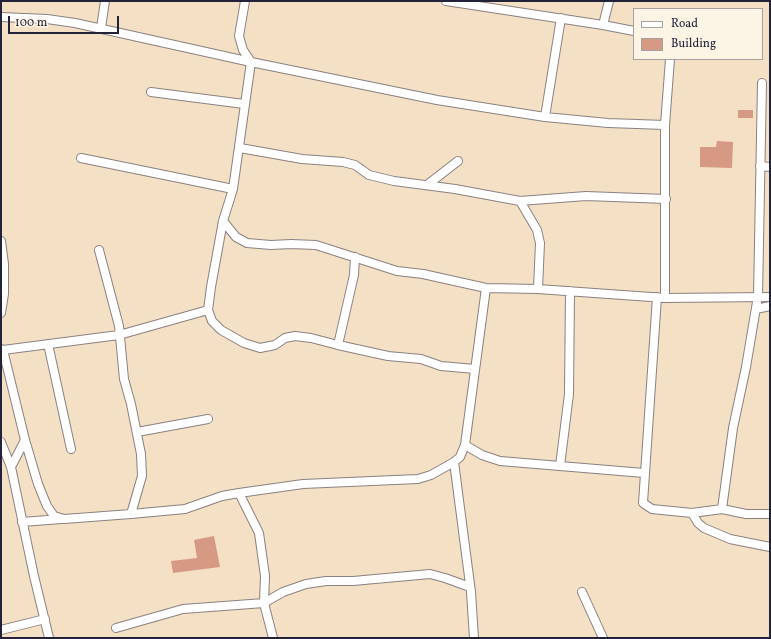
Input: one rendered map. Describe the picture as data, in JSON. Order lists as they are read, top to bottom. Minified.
{"legend":["Road","Building"],"scale_bar":"100 m"}
